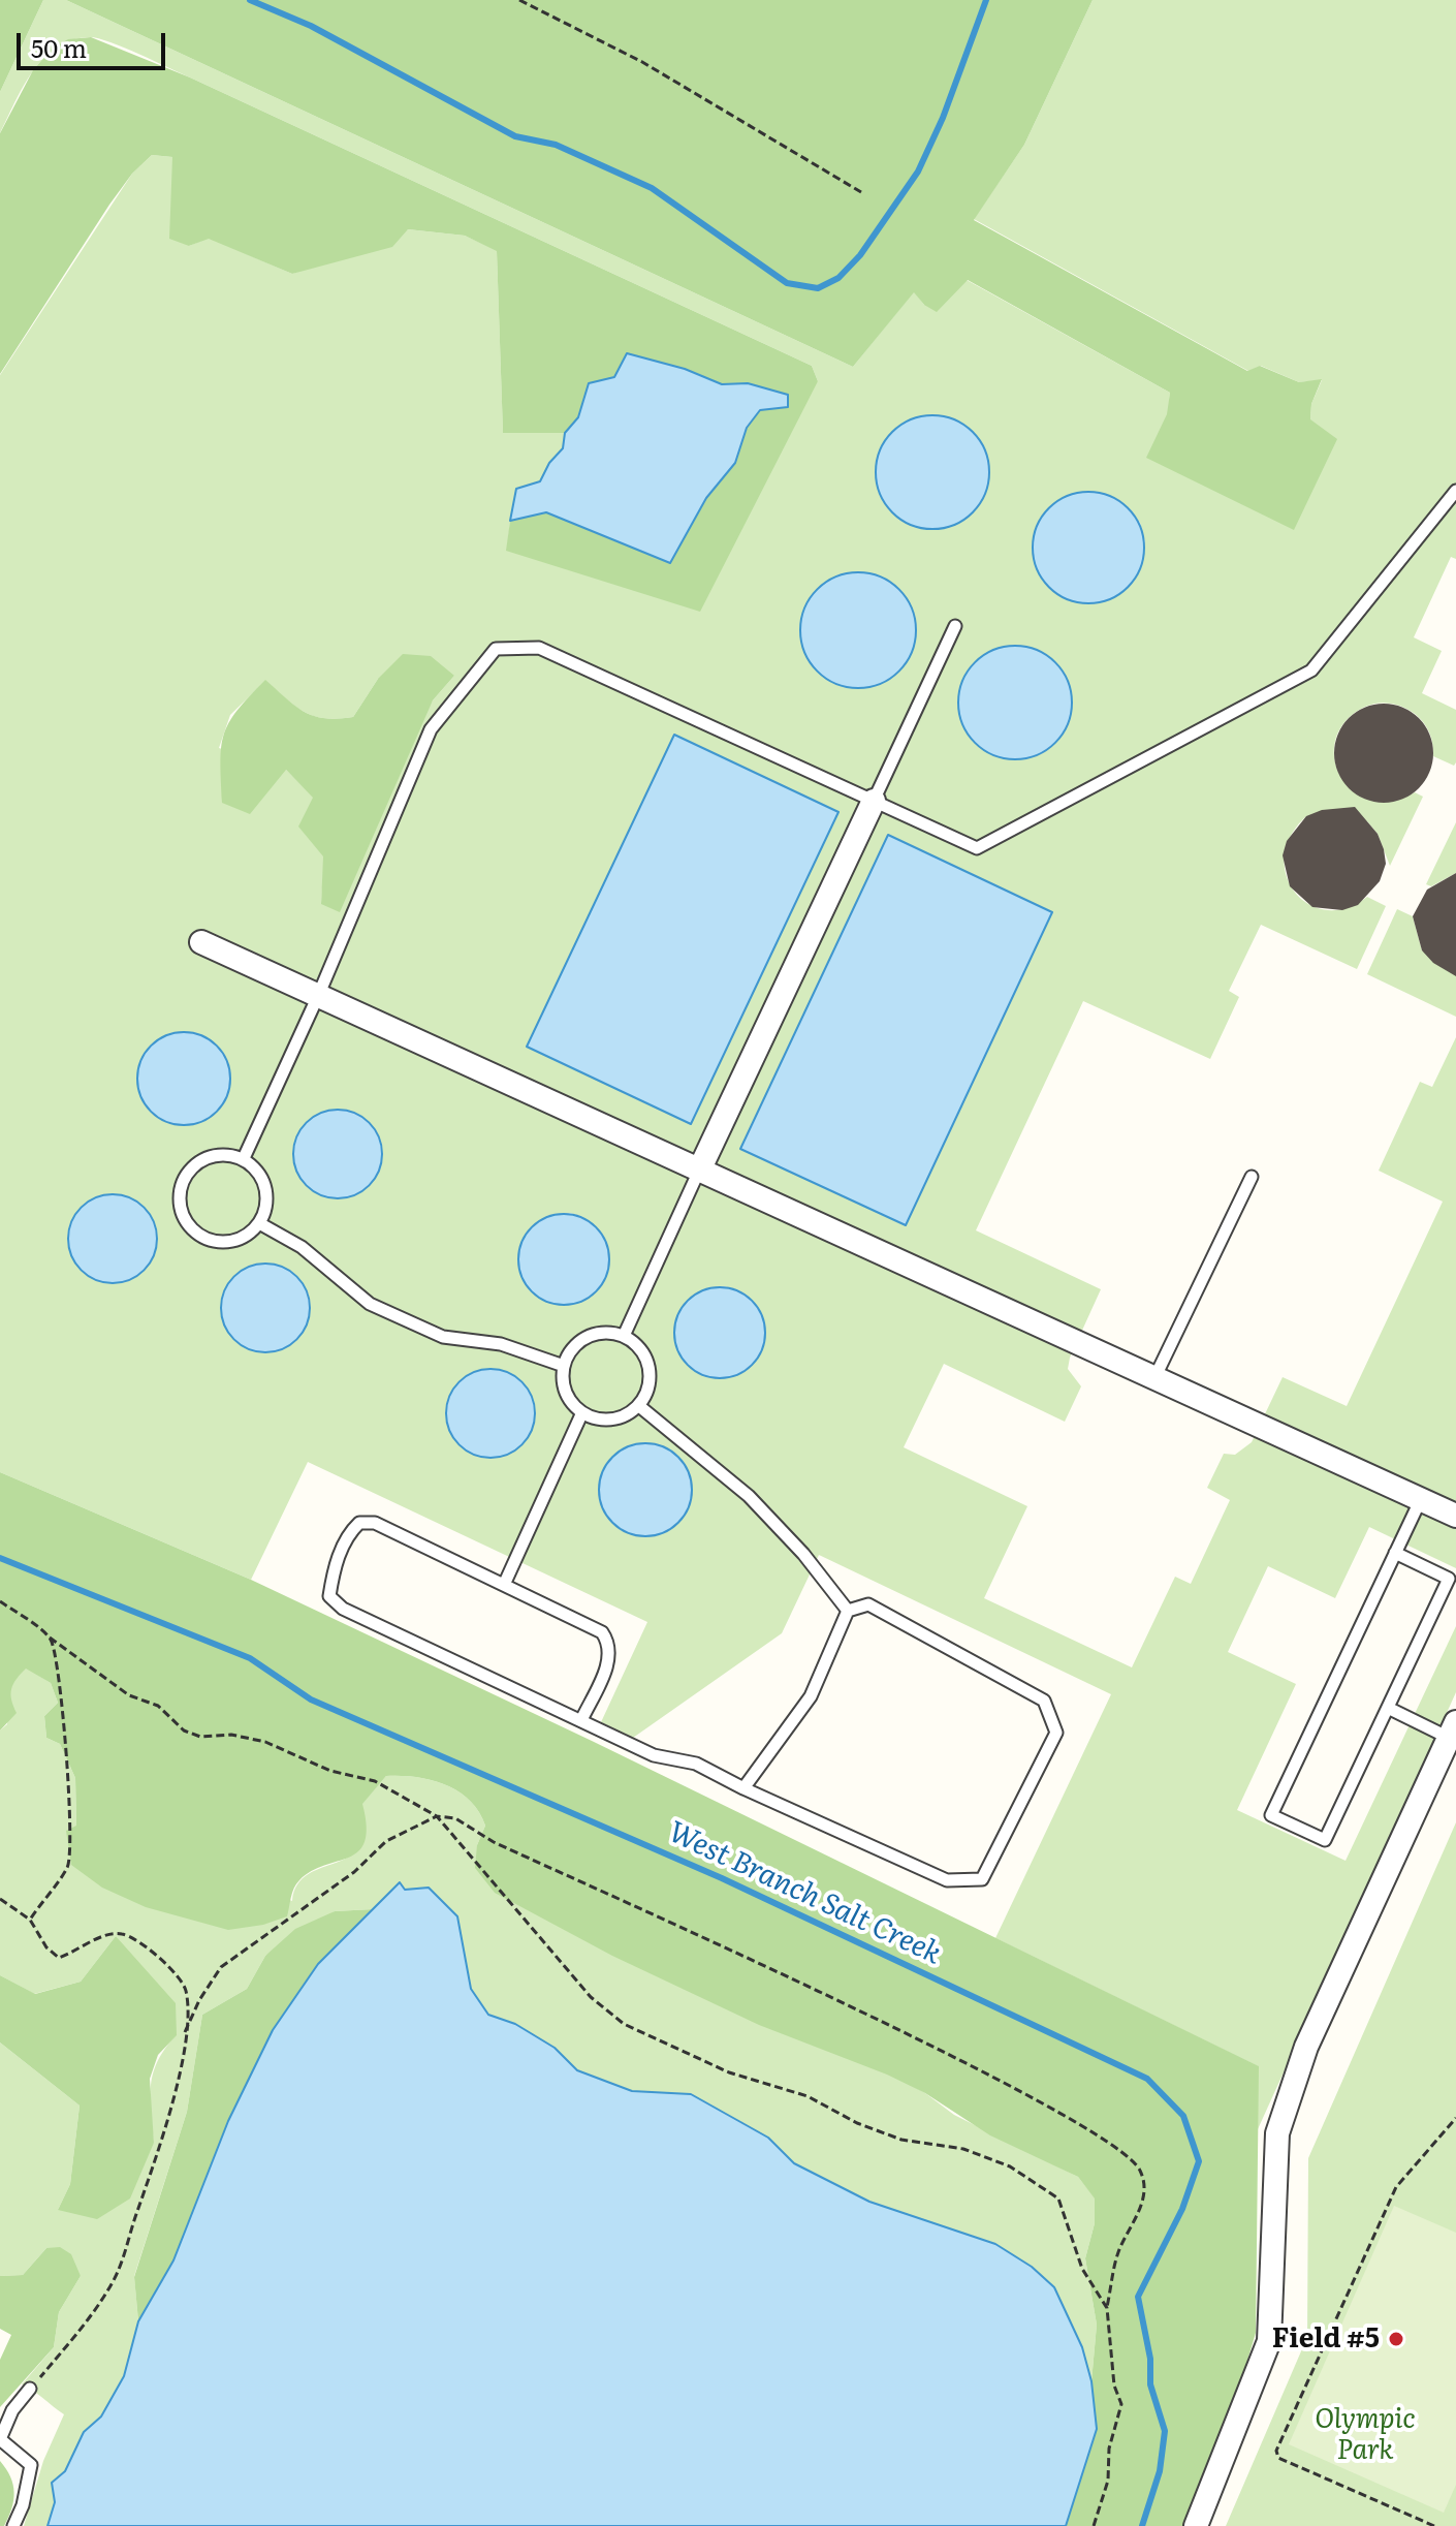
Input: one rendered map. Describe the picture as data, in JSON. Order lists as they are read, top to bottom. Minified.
{"water":["West Branch Salt Creek"],"parks":["Olympic Park"],"places":["Field #5"],"scale_bar":"50 m"}
